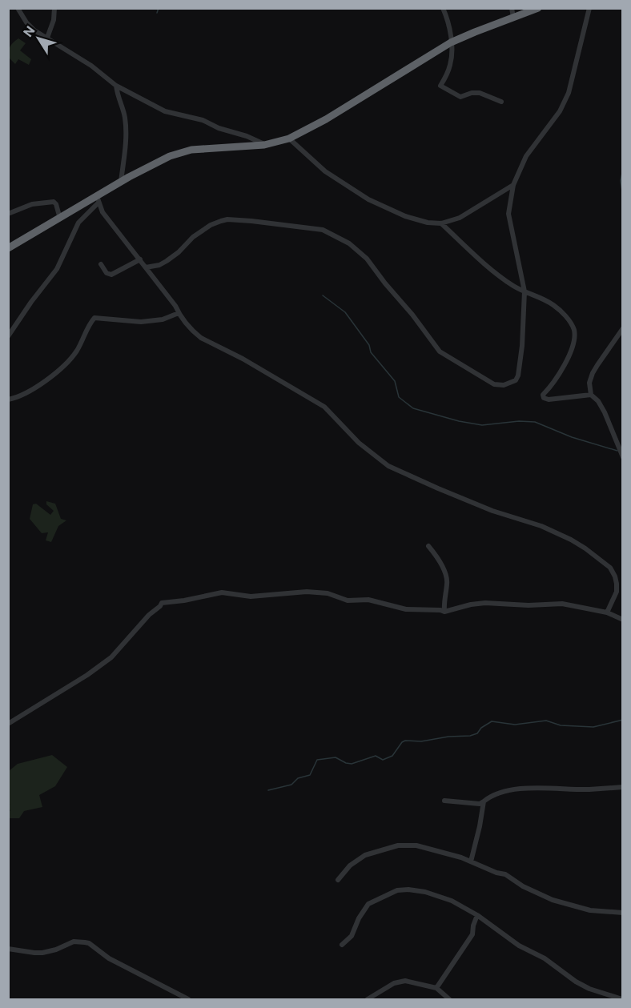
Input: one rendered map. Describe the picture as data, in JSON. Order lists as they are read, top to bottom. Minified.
{"north":"top left"}
